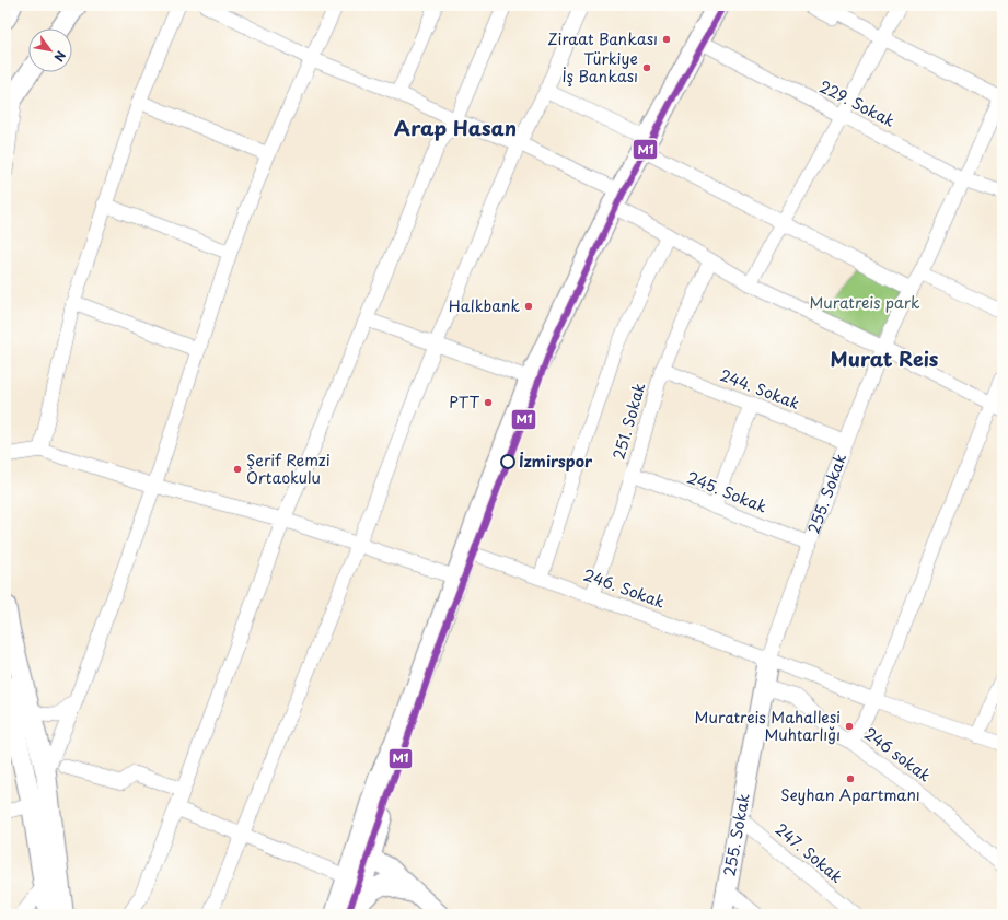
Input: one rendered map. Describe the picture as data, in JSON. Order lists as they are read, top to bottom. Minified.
{"streets":{"main road":["255. Sokak"],"street":["229. Sokak","244. Sokak","251. Sokak","245. Sokak","246. Sokak","246 sokak","247. Sokak"]},"crossings":[["229. Sokak","255. Sokak"],["244. Sokak","251. Sokak"],["244. Sokak","255. Sokak"],["251. Sokak","245. Sokak"],["251. Sokak","246. Sokak"],["245. Sokak","255. Sokak"],["255. Sokak","246. Sokak"],["255. Sokak","246 sokak"],["255. Sokak","247. Sokak"]],"districts":["Arap Hasan","Murat Reis"],"parks":["Muratreis park"],"places":["Ziraat Bankası","Türkiye İş Bankası","Halkbank","PTT","İzmirspor","Şerif Remzi Ortaokulu","Muratreis Mahallesi Muhtarlığı","Seyhan Apartmanı"],"lines":["transit line M1"],"north":"bottom right"}
